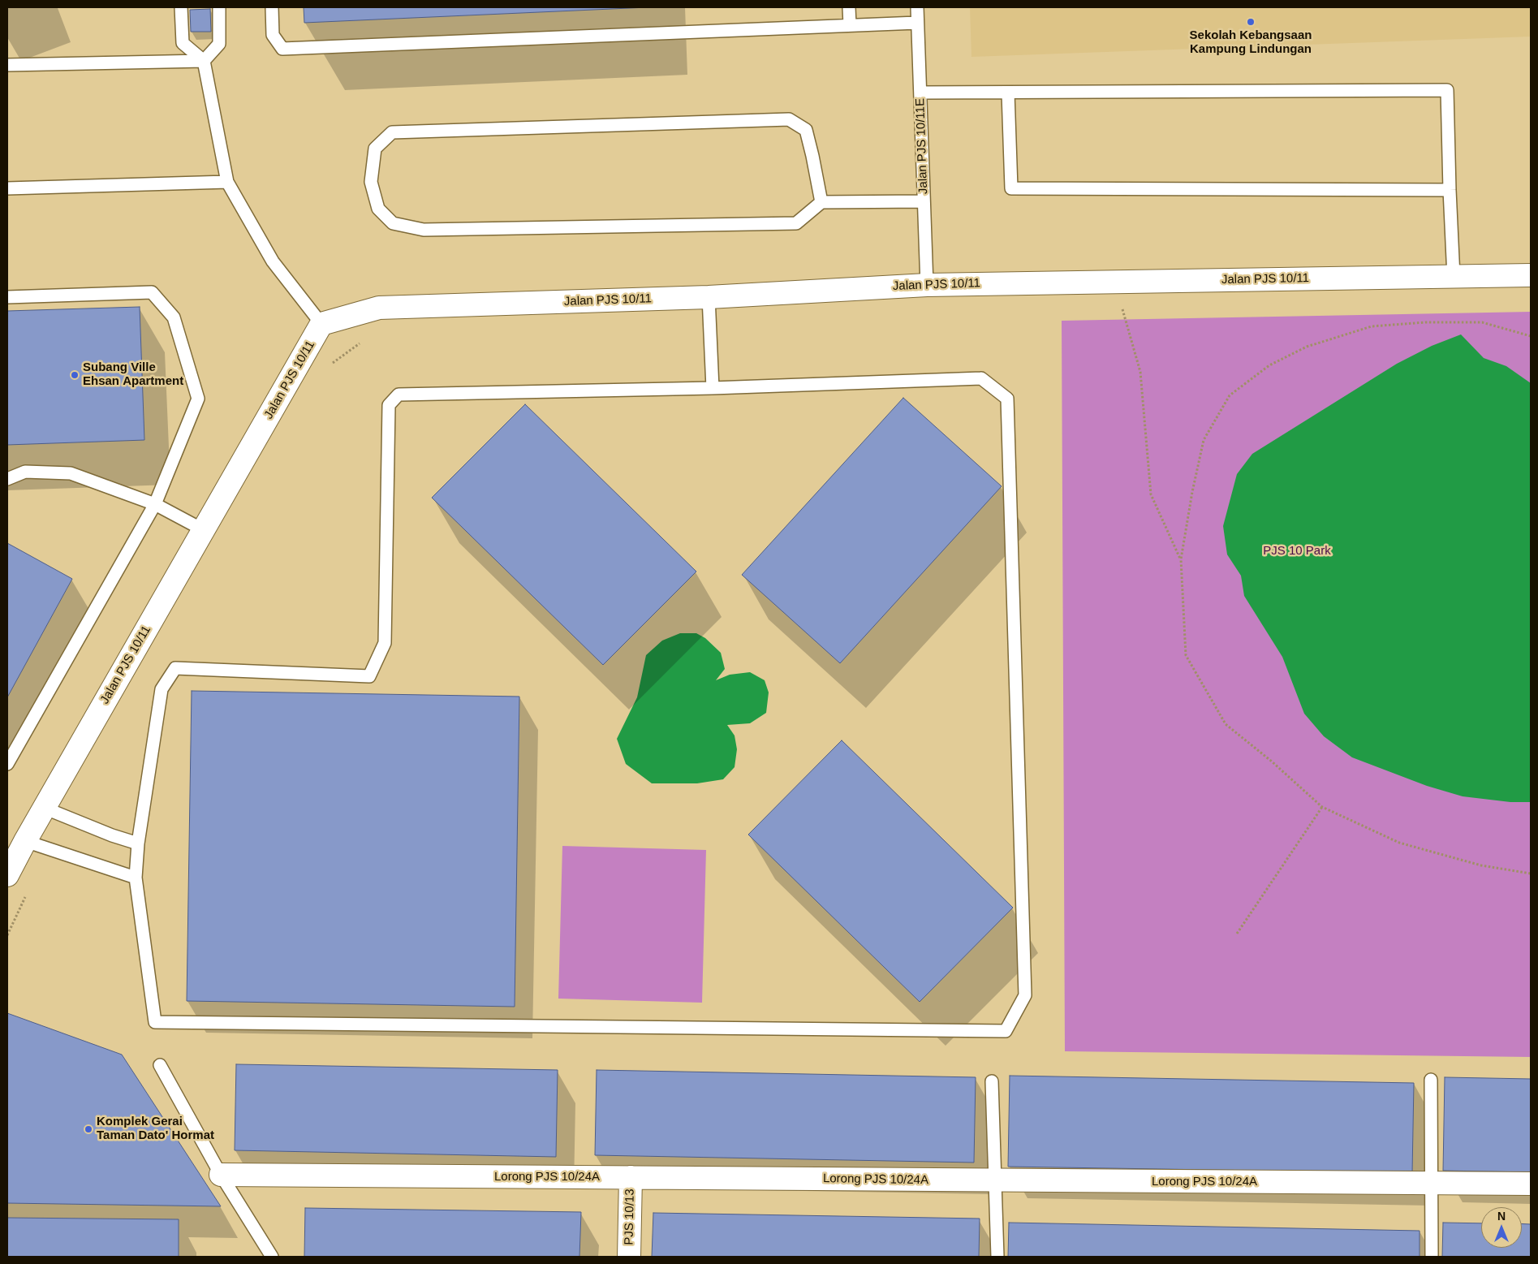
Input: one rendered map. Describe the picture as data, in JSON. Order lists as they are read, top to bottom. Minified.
{"streets":{"street":["Jalan PJS 10/11","Lorong PJS 10/24A","PJS 10/13"],"lane":["Jalan PJS 10/11E"]},"crossings":[["Jalan PJS 10/11E","Jalan PJS 10/11"],["Lorong PJS 10/24A","PJS 10/13"]],"parks":["PJS 10 Park"],"places":["Sekolah Kebangsaan Kampung Lindungan","Subang Ville Ehsan Apartment","Komplek Gerai Taman Dato' Hormat"],"north":"top"}
